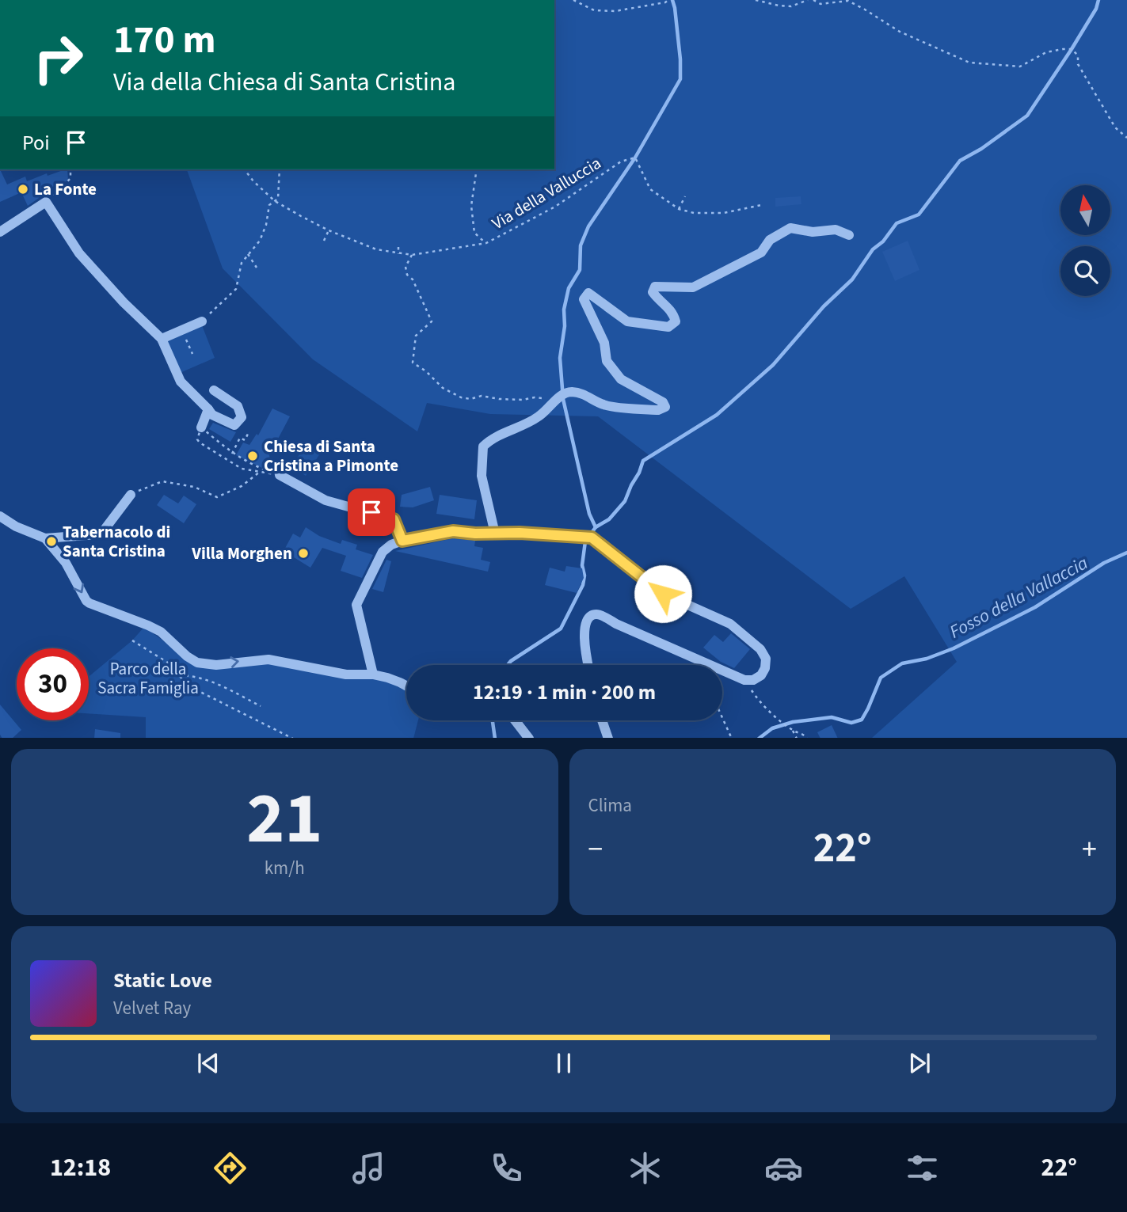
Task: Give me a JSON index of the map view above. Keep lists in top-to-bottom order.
{
  "streets": {
    "path": ["Via della Valluccia"]
  },
  "water": ["Fosso della Vallaccia"],
  "parks": ["Parco della Sacra Famiglia"],
  "places": [
    "La Fonte",
    "Chiesa di Santa Cristina a Pimonte",
    "Tabernacolo di Santa Cristina",
    "Villa Morghen"
  ],
  "north": "top",
  "page": {
    "turn": ["170 m", "Via della Chiesa di Santa Cristina"],
    "then": "Poi",
    "limit": "30",
    "trip": "12:19 · 1 min · 200 m",
    "tile": [
      ["21", "km/h"],
      "Clima"
    ],
    "heat": ["−", "22°", "+"],
    "song": ["Static Love", "Velvet Ray"],
    "tabs": ["12:18", "22°"]
  }
}
